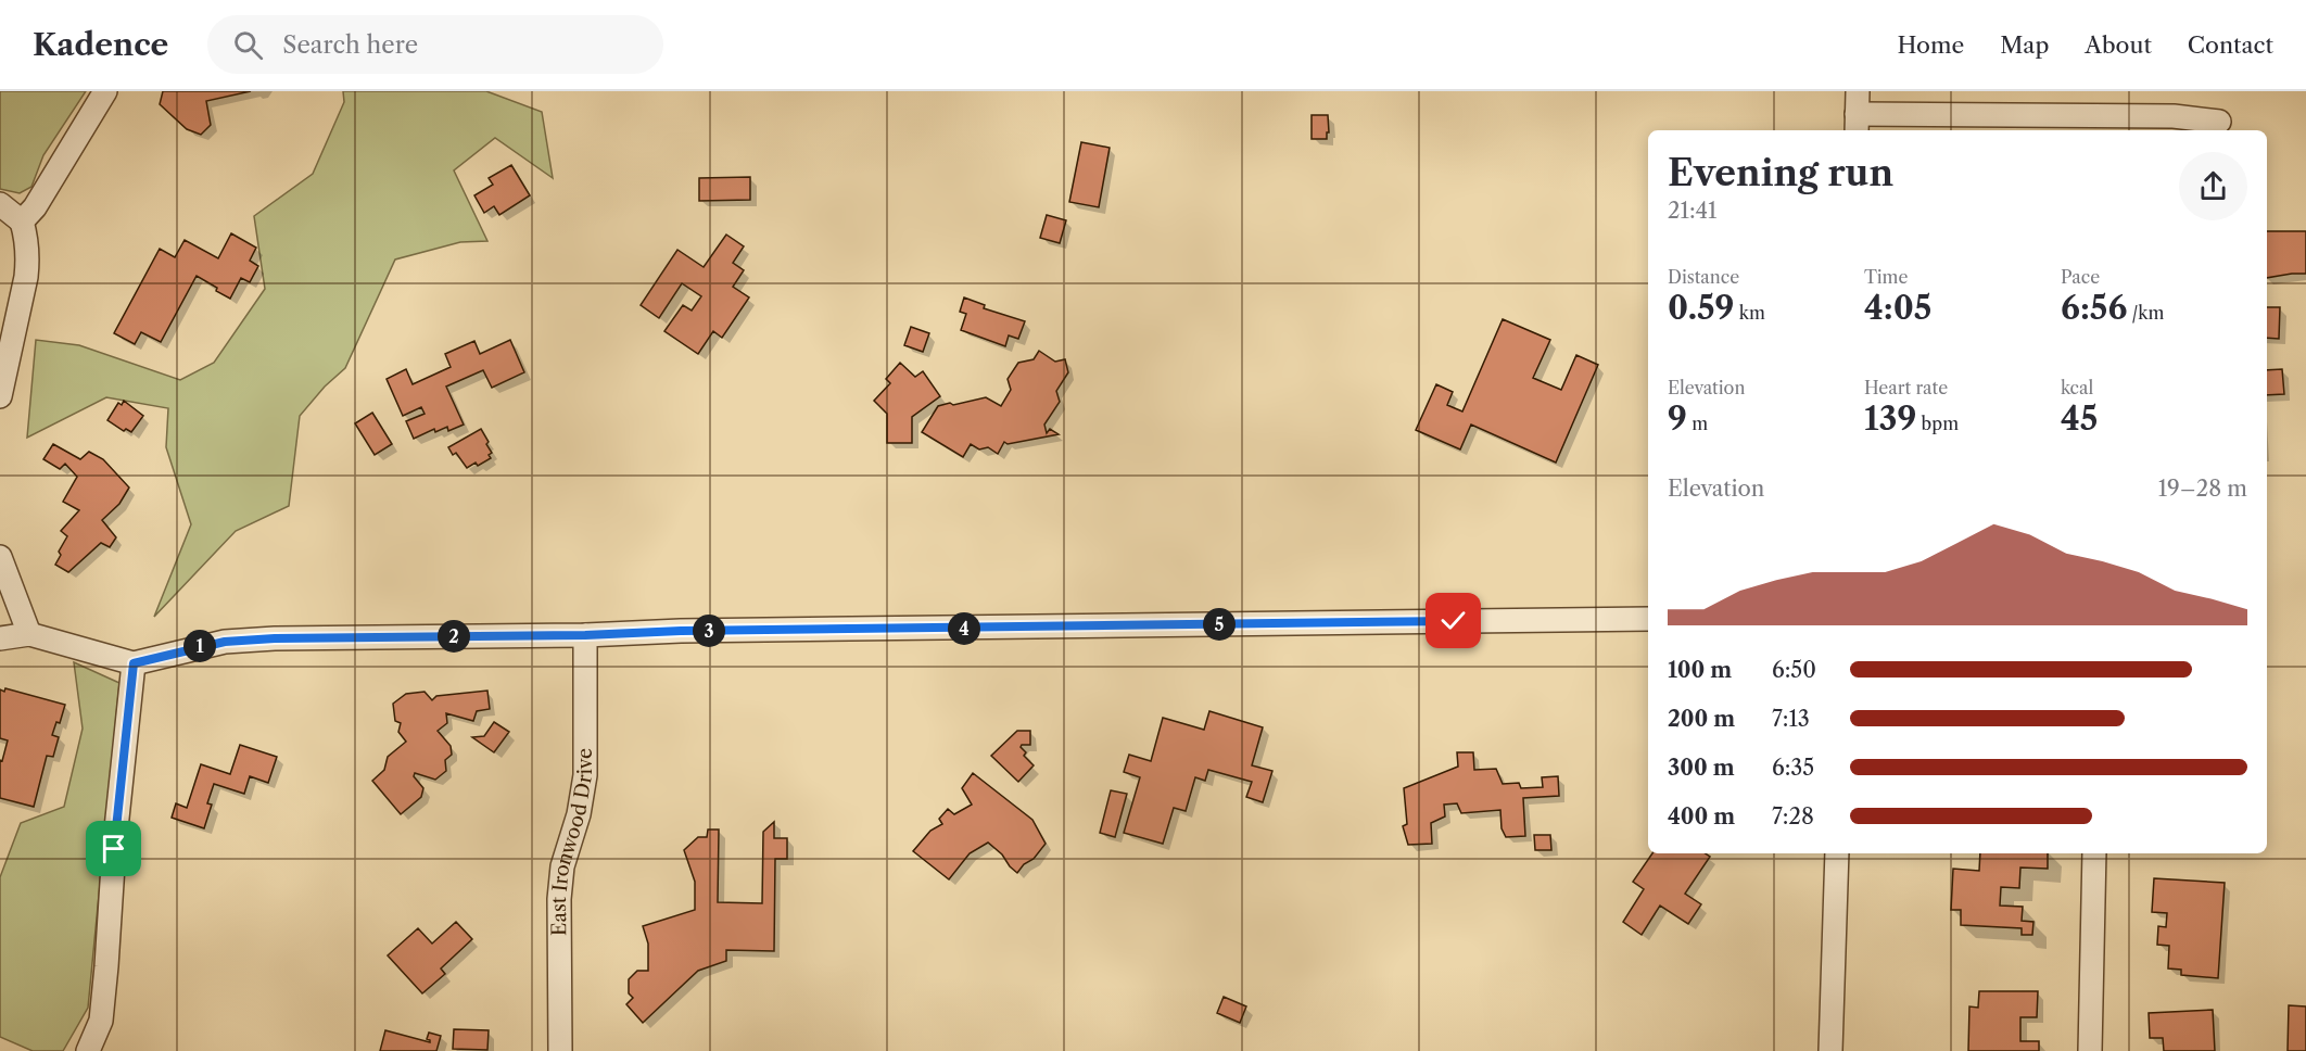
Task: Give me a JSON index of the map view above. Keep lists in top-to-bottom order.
{
  "streets": {
    "street": ["East Ironwood Drive"]
  },
  "page": {
    "header": "Kadence",
    "search": "Search here",
    "nav": [
      "Home",
      "Map",
      "About",
      "Contact"
    ],
    "heading": ["Evening run", "21:41"],
    "stats": [
      ["Distance", "0.59 km"],
      ["Time", "4:05"],
      ["Pace", "6:56 /km"],
      ["Elevation", "9 m"],
      ["Heart rate", "139 bpm"],
      ["kcal", "45"]
    ],
    "chart": ["Elevation", "19–28 m"],
    "pins": [
      "5",
      "4",
      "3",
      "2",
      "1"
    ],
    "list": [
      {
        "name": "100 m",
        "note": "6:50"
      },
      {
        "name": "200 m",
        "note": "7:13"
      },
      {
        "name": "300 m",
        "note": "6:35"
      },
      {
        "name": "400 m",
        "note": "7:28"
      }
    ]
  }
}
